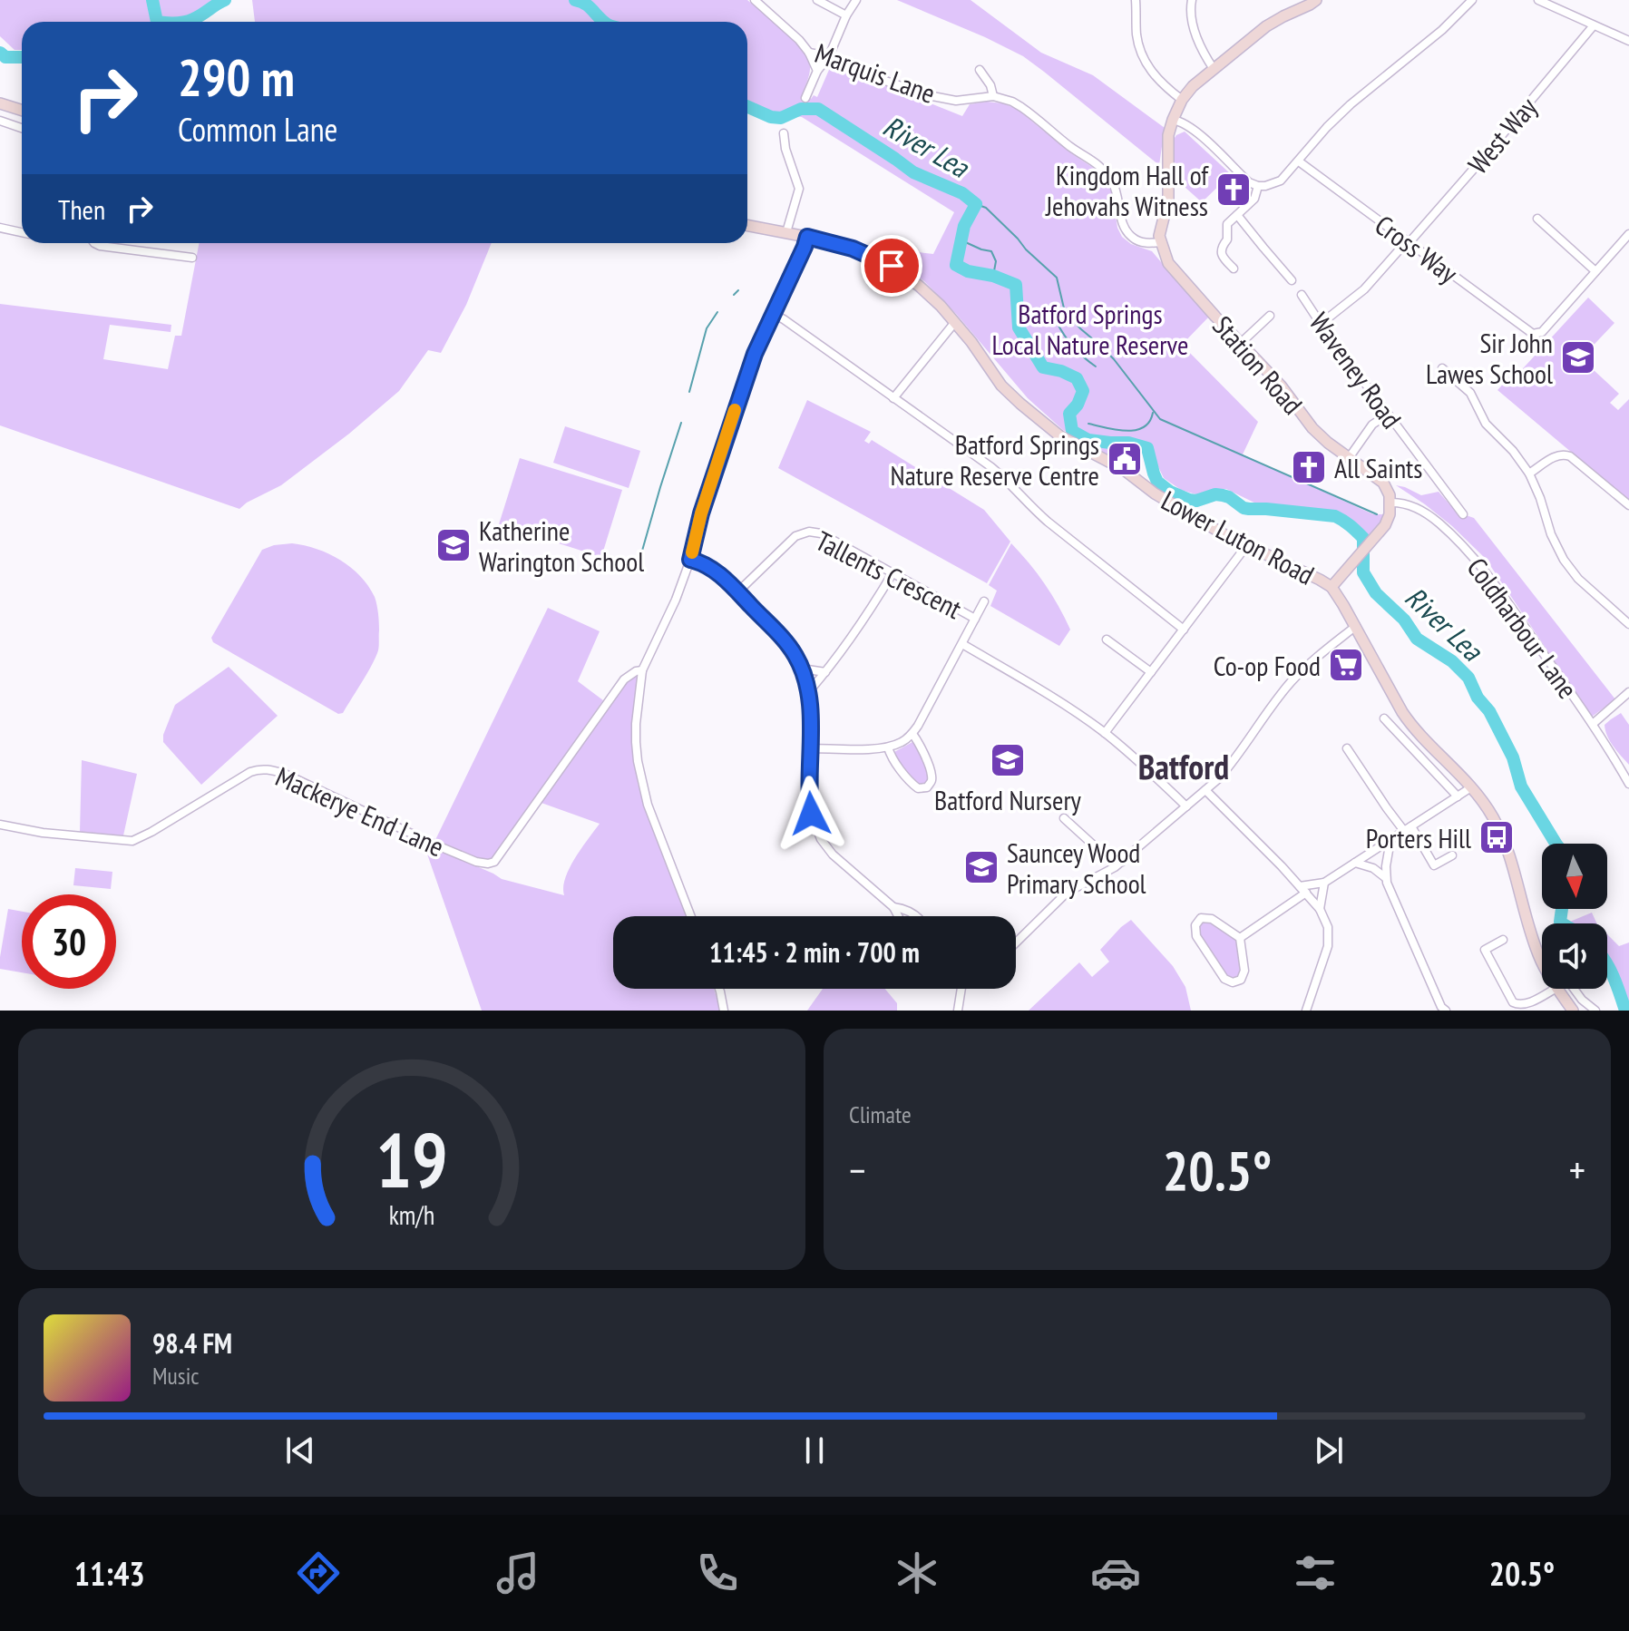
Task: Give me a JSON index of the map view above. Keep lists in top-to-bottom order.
{
  "streets": {
    "main road": ["Station Road", "Lower Luton Road"],
    "street": [
      "Marquis Lane",
      "West Way",
      "Cross Way",
      "Waveney Road",
      "Tallents Crescent",
      "Coldharbour Lane",
      "Mackerye End Lane"
    ]
  },
  "crossings": [
    ["West Way", "Cross Way"],
    ["West Way", "Waveney Road"],
    ["Station Road", "Coldharbour Lane"]
  ],
  "districts": ["Batford"],
  "water": ["River Lea"],
  "parks": ["Batford Springs Local Nature Reserve"],
  "places": {
    "church": ["Kingdom Hall of Jehovahs Witness", "All Saints"],
    "school or university": [
      "Sir John Lawes School",
      "Katherine Warington School",
      "Batford Nursery",
      "Sauncey Wood Primary School"
    ],
    "public building": ["Batford Springs Nature Reserve Centre"],
    "supermarket": ["Co-op Food"],
    "bus stop": ["Porters Hill"]
  },
  "north": "bottom",
  "page": {
    "turn": ["290 m", "Common Lane"],
    "then": "Then",
    "limit": "30",
    "trip": "11:45 · 2 min · 700 m",
    "tile": "Climate",
    "heat": ["−", "20.5°", "+"],
    "song": ["98.4 FM", "Music"],
    "tabs": ["11:43", "20.5°"],
    "gauge": ["19", "km/h"]
  }
}
